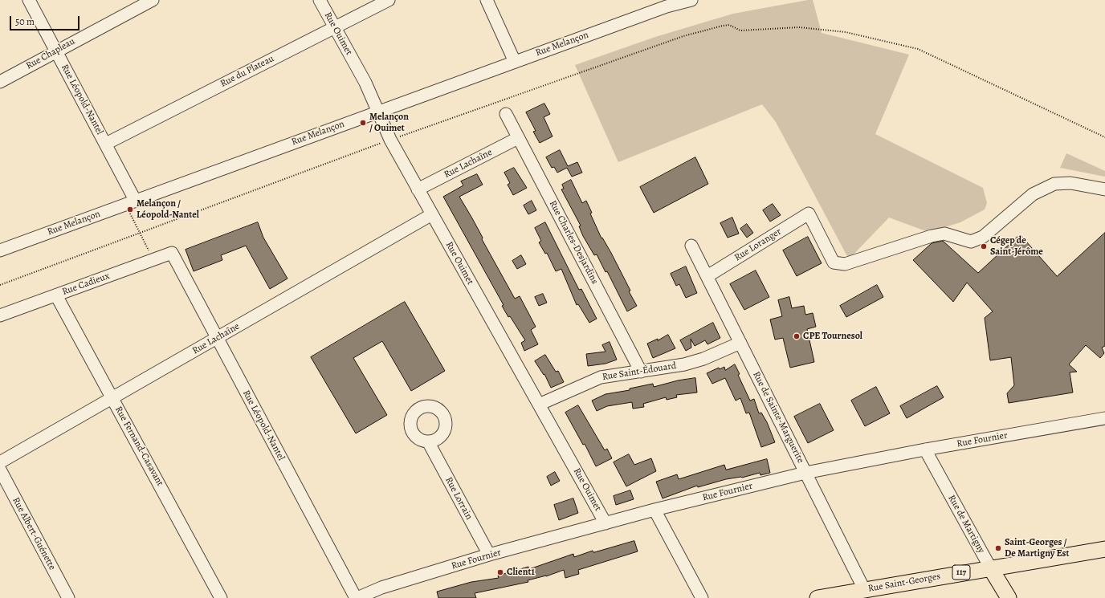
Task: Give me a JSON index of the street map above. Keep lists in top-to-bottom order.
{
  "streets": {
    "main road": ["Rue de Martigny", "117", "Rue Saint-Georges"],
    "street": [
      "Rue Ouimet",
      "Rue Melançon",
      "Rue Chapleau",
      "Rue du Plateau",
      "Rue Léopold-Nantel",
      "Rue Lachaîne",
      "Rue Charles-Desjardins",
      "Rue Loranger",
      "Rue Cadieux",
      "Rue Saint-Édouard",
      "Rue de Sainte-Marguerite",
      "Rue Fournier",
      "Rue Fernand-Casavant",
      "Rue Lorrain",
      "Rue Albert-Guénette"
    ]
  },
  "crossings": [
    ["Rue Ouimet", "Rue Melançon"],
    ["Rue Ouimet", "Rue du Plateau"],
    ["Rue Ouimet", "Rue Lachaîne"],
    ["Rue Ouimet", "Rue Saint-Édouard"],
    ["Rue Ouimet", "Rue Fournier"],
    ["Rue Melançon", "Rue Léopold-Nantel"],
    ["Rue Chapleau", "Rue Léopold-Nantel"],
    ["Rue du Plateau", "Rue Léopold-Nantel"],
    ["Rue Léopold-Nantel", "Rue Lachaîne"],
    ["Rue Léopold-Nantel", "Rue Cadieux"],
    ["Rue Léopold-Nantel", "Rue Fournier"],
    ["Rue Lachaîne", "Rue Charles-Desjardins"],
    ["Rue Lachaîne", "Rue Fernand-Casavant"],
    ["Rue Charles-Desjardins", "Rue Saint-Édouard"],
    ["Rue Loranger", "Rue de Sainte-Marguerite"],
    ["Rue Cadieux", "Rue Fernand-Casavant"],
    ["Rue Saint-Édouard", "Rue de Sainte-Marguerite"],
    ["Rue de Sainte-Marguerite", "Rue Fournier"],
    ["Rue de Sainte-Marguerite", "Rue Saint-Georges"],
    ["Rue Fournier", "Rue Lorrain"],
    ["Rue Fournier", "Rue de Martigny"],
    ["Rue de Martigny", "Rue Saint-Georges"]
  ],
  "places": [
    "Melançon / Ouimet",
    "Melançon / Léopold-Nantel",
    "Cégep de Saint-Jérôme",
    "CPE Tournesol",
    "Saint-Georges / De Martigny Est",
    "Client1"
  ],
  "scale_bar": "50 m"
}
